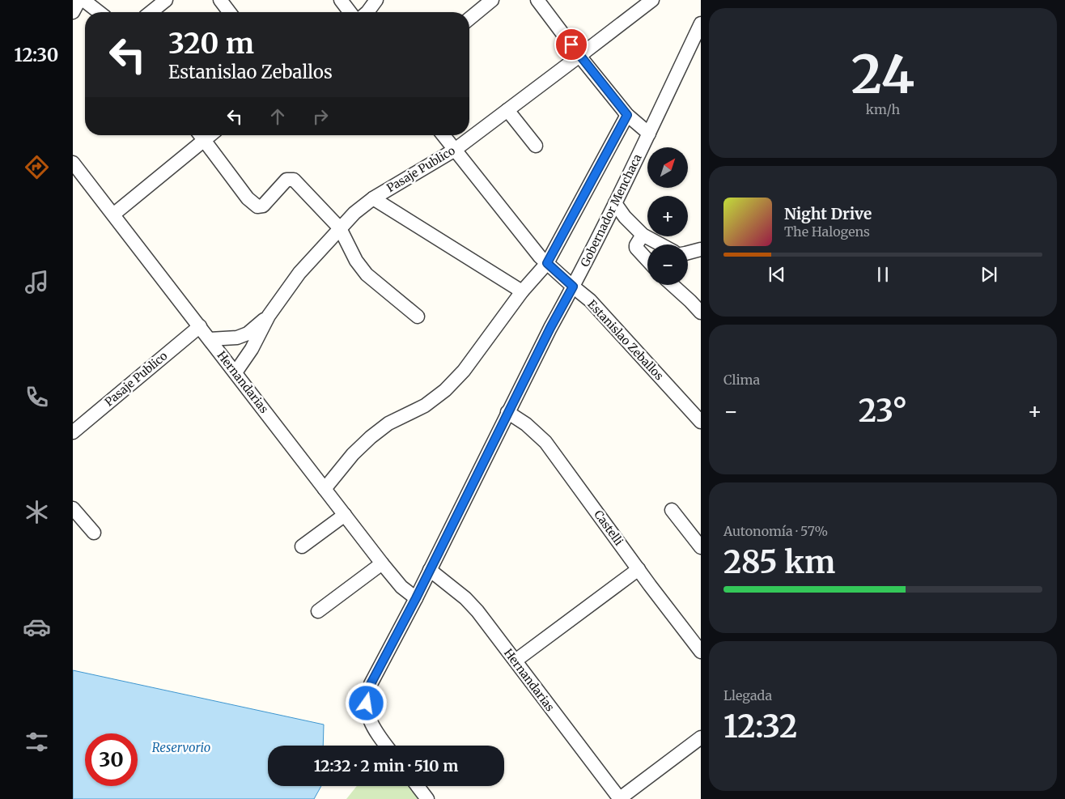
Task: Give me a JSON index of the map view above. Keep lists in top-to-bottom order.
{
  "streets": {
    "street": [
      "Pasaje Publico",
      "Gobernador Menchaca",
      "Estanislao Zeballos",
      "Hernandarias",
      "Castelli"
    ]
  },
  "crossings": [
    ["Pasaje Publico", "Estanislao Zeballos"],
    ["Pasaje Publico", "Hernandarias"],
    ["Gobernador Menchaca", "Estanislao Zeballos"],
    ["Gobernador Menchaca", "Hernandarias"],
    ["Gobernador Menchaca", "Castelli"]
  ],
  "water": ["Reservorio"],
  "north": "top right",
  "page": {
    "tabs": "12:30",
    "tile": [
      ["24", "km/h"],
      "Clima",
      ["Autonomía · 57%", "285 km"],
      ["Llegada", "12:32"]
    ],
    "turn": ["320 m", "Estanislao Zeballos"],
    "map_buttons": ["+", "−"],
    "song": ["Night Drive", "The Halogens"],
    "heat": ["−", "23°", "+"],
    "limit": "30",
    "trip": "12:32 · 2 min · 510 m"
  }
}
